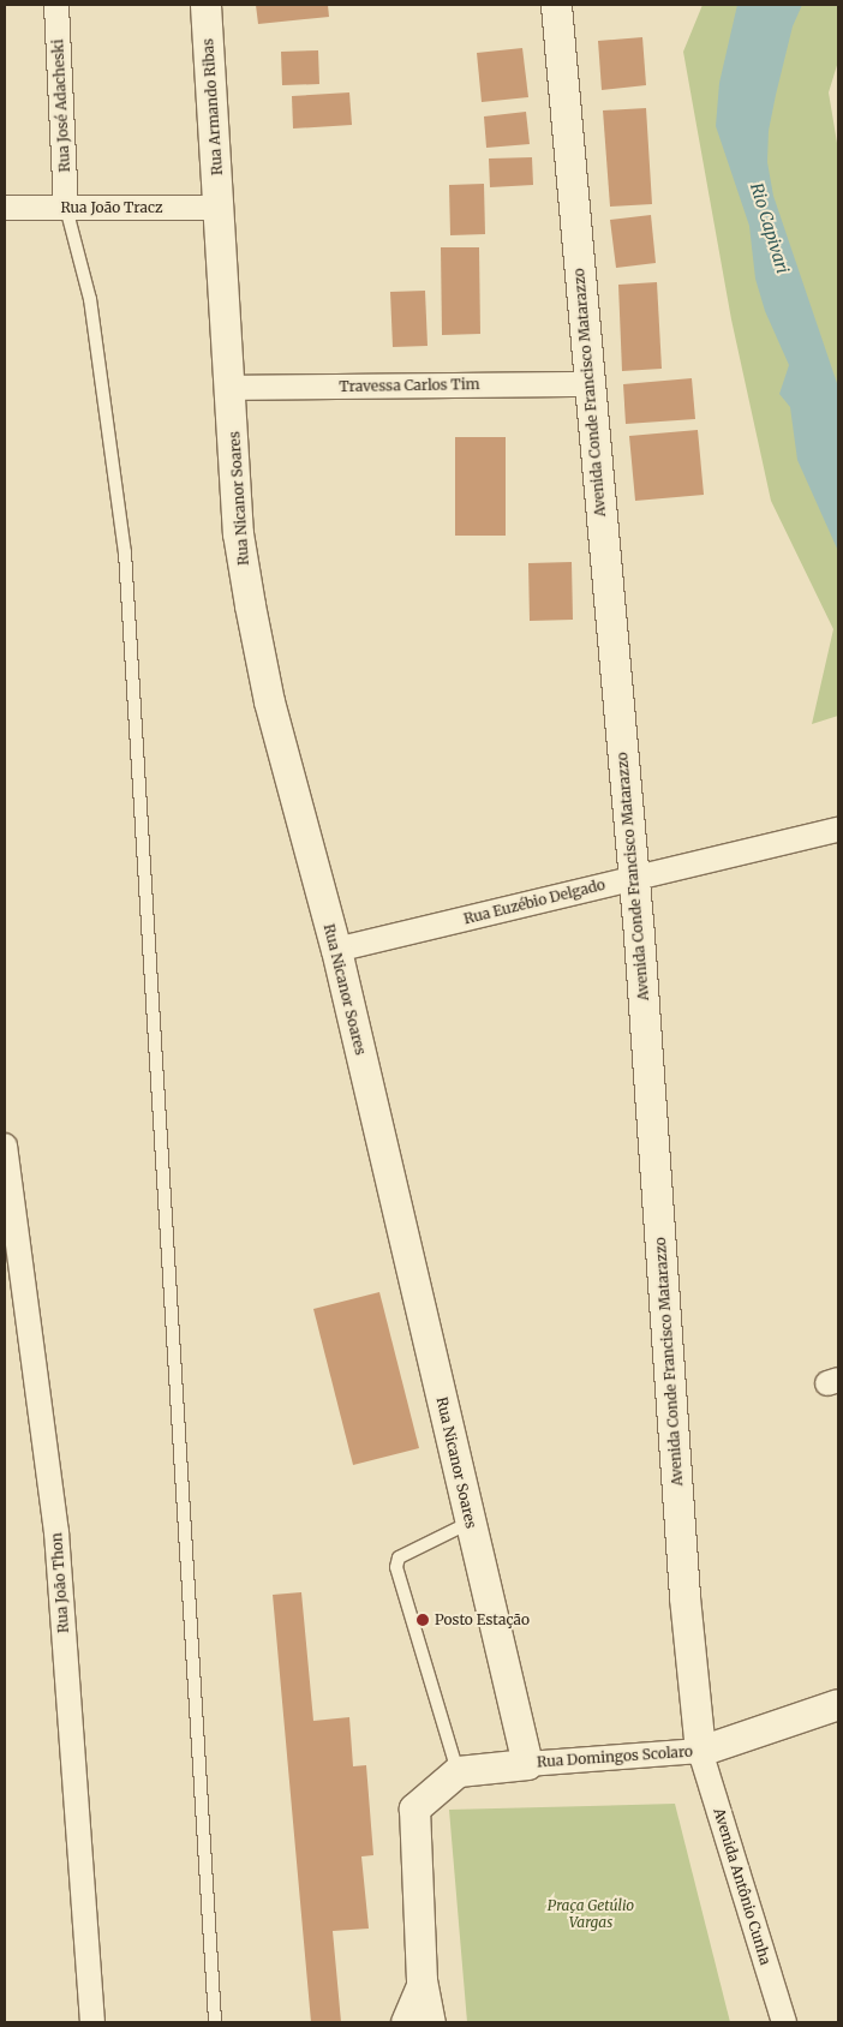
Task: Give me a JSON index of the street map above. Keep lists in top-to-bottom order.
{
  "streets": {
    "street": [
      "Rua José Adacheski",
      "Rua Armando Ribas",
      "Rua João Tracz",
      "Travessa Carlos Tim",
      "Avenida Conde Francisco Matarazzo",
      "Rua Nicanor Soares",
      "Rua Euzébio Delgado",
      "Rua João Thon",
      "Rua Domingos Scolaro",
      "Avenida Antônio Cunha"
    ]
  },
  "crossings": [
    ["Rua José Adacheski", "Rua João Tracz"],
    ["Rua Armando Ribas", "Rua João Tracz"],
    ["Rua Armando Ribas", "Rua Nicanor Soares"],
    ["Rua João Tracz", "Rua Nicanor Soares"],
    ["Travessa Carlos Tim", "Avenida Conde Francisco Matarazzo"],
    ["Travessa Carlos Tim", "Rua Nicanor Soares"],
    ["Avenida Conde Francisco Matarazzo", "Rua Euzébio Delgado"],
    ["Avenida Conde Francisco Matarazzo", "Rua Domingos Scolaro"],
    ["Avenida Conde Francisco Matarazzo", "Avenida Antônio Cunha"],
    ["Rua Nicanor Soares", "Rua Euzébio Delgado"],
    ["Rua Nicanor Soares", "Rua Domingos Scolaro"],
    ["Rua Domingos Scolaro", "Avenida Antônio Cunha"]
  ],
  "water": ["Rio Capivari"],
  "parks": ["Praça Getúlio Vargas"],
  "places": ["Posto Estação"]
}
